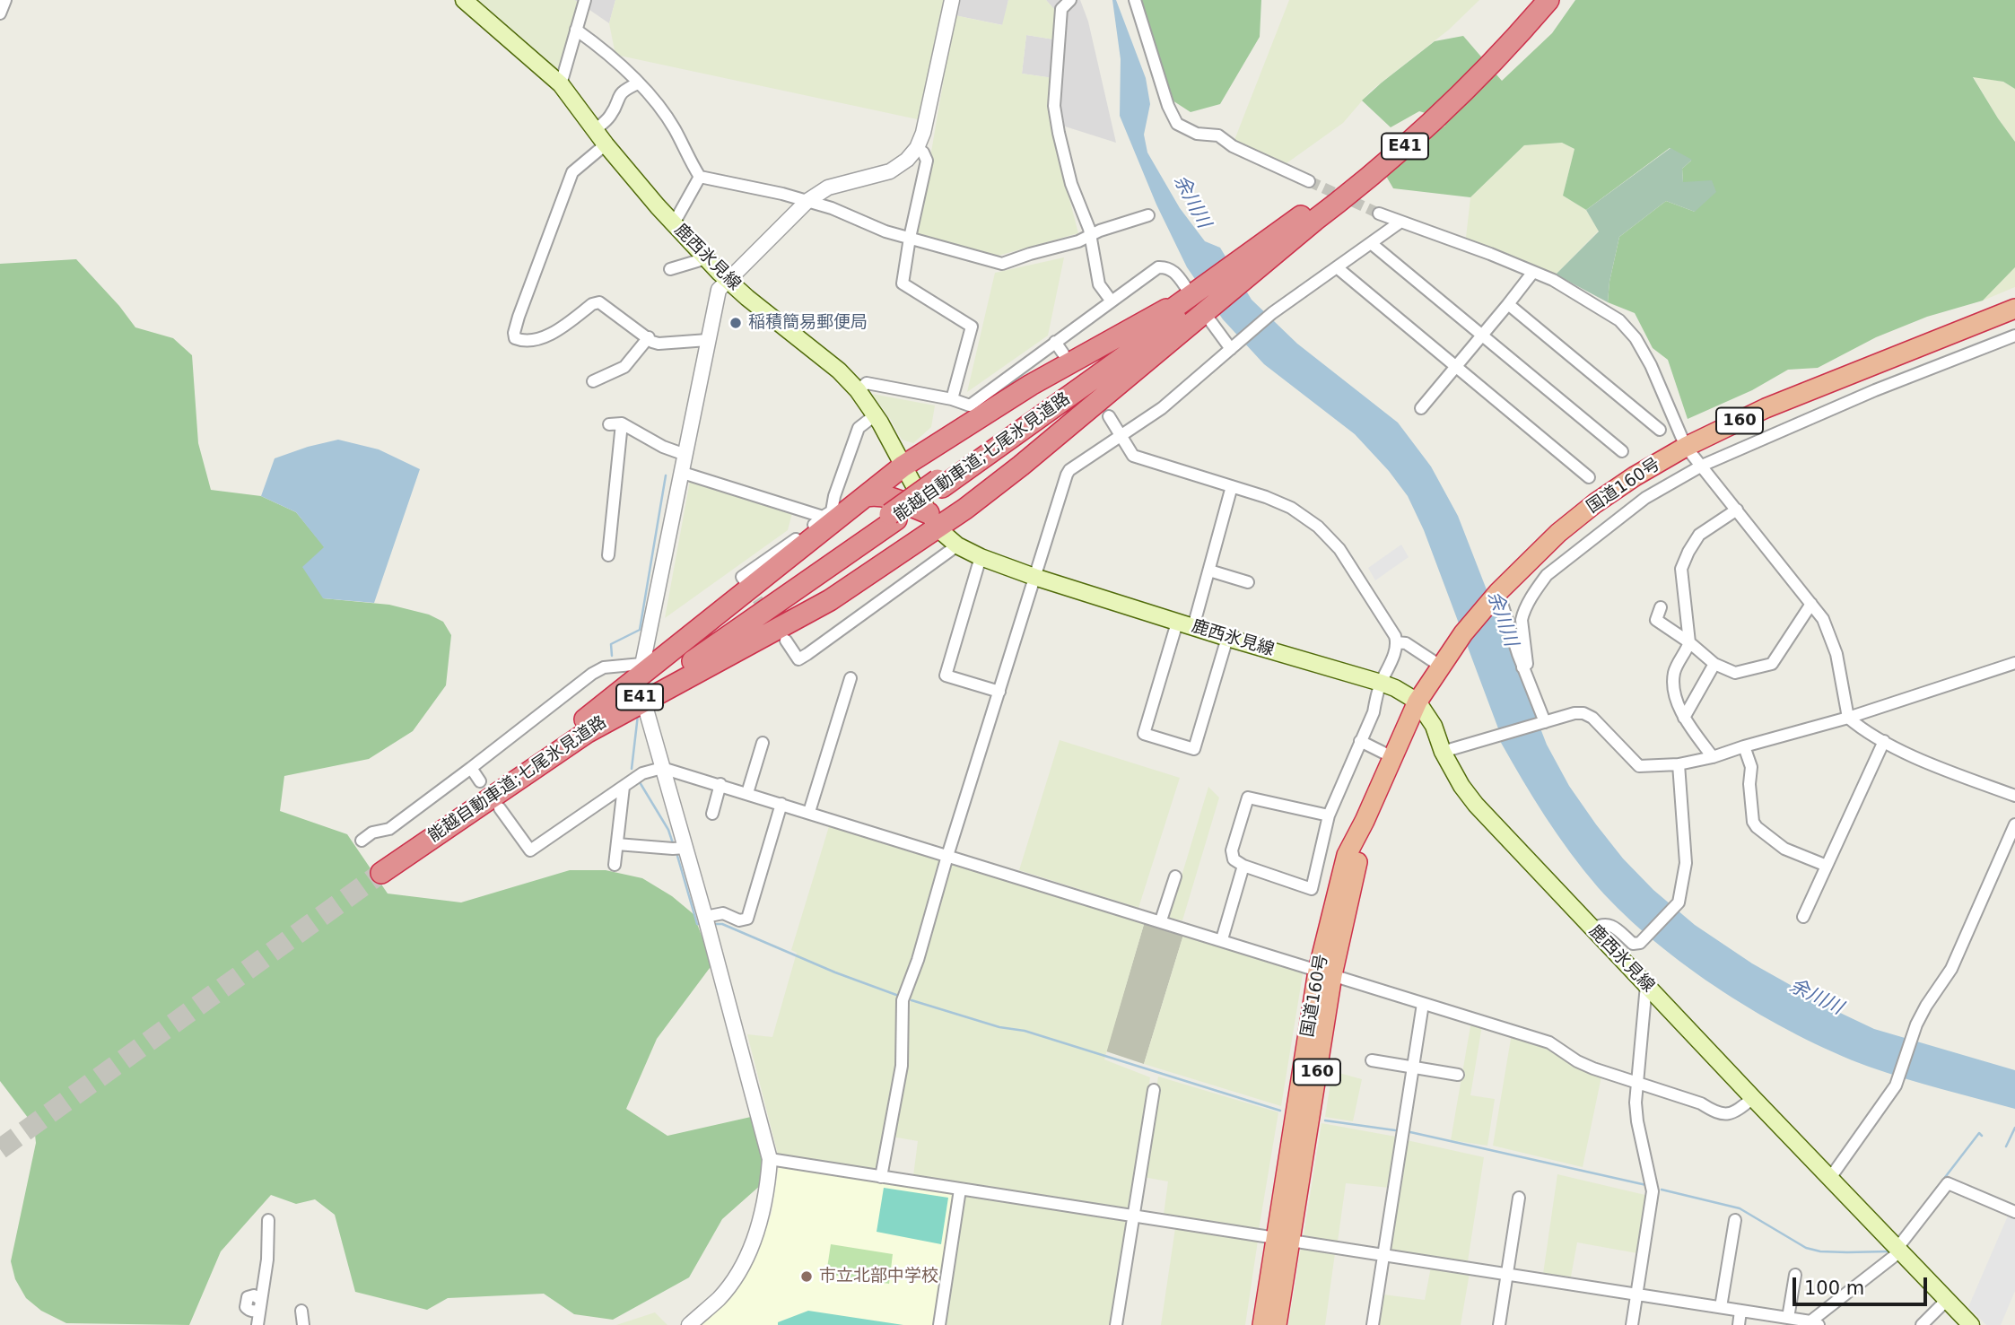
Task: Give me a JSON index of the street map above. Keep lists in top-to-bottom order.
{
  "streets": {
    "highway": [
      "E41",
      "160",
      "能越自動車道;七尾氷見道路",
      "国道160号"
    ],
    "main road": ["鹿西氷見線"]
  },
  "crossings": [
    ["鹿西氷見線", "国道160号"]
  ],
  "water": ["余川川"],
  "places": ["稲積簡易郵便局", "市立北部中学校"],
  "scale_bar": "100 m"
}
